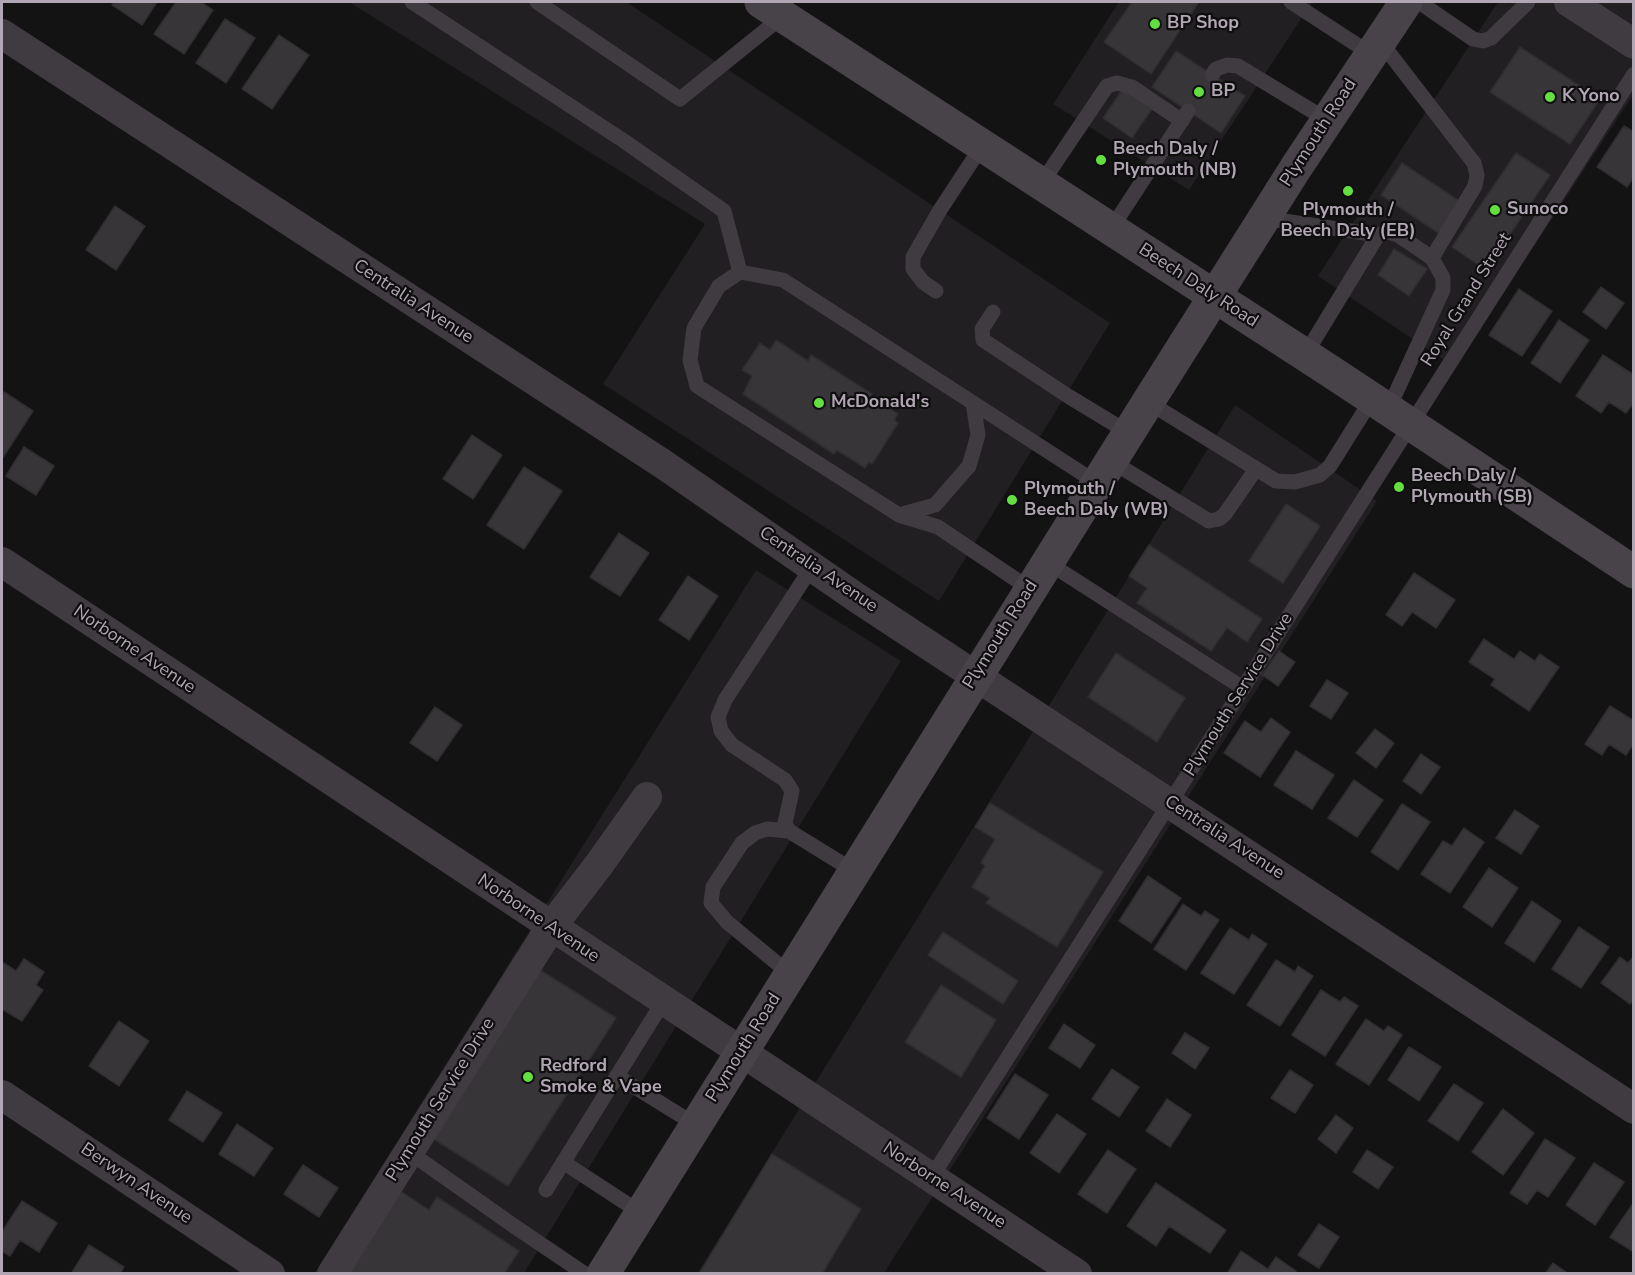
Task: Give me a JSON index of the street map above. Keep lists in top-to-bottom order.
{
  "streets": {
    "main road": ["Plymouth Road", "Beech Daly Road"],
    "street": [
      "Centralia Avenue",
      "Norborne Avenue",
      "Plymouth Service Drive",
      "Berwyn Avenue"
    ],
    "lane": ["Royal Grand Street"]
  },
  "crossings": [
    ["Plymouth Road", "Beech Daly Road"],
    ["Plymouth Road", "Centralia Avenue"],
    ["Plymouth Road", "Norborne Avenue"],
    ["Beech Daly Road", "Royal Grand Street"],
    ["Beech Daly Road", "Plymouth Service Drive"],
    ["Royal Grand Street", "Plymouth Service Drive"],
    ["Centralia Avenue", "Plymouth Service Drive"],
    ["Norborne Avenue", "Plymouth Service Drive"]
  ],
  "places": [
    "BP Shop",
    "BP",
    "K Yono",
    "Beech Daly / Plymouth (NB)",
    "Plymouth / Beech Daly (EB)",
    "Sunoco",
    "McDonald's",
    "Beech Daly / Plymouth (SB)",
    "Plymouth / Beech Daly (WB)",
    "Redford Smoke & Vape"
  ]
}
